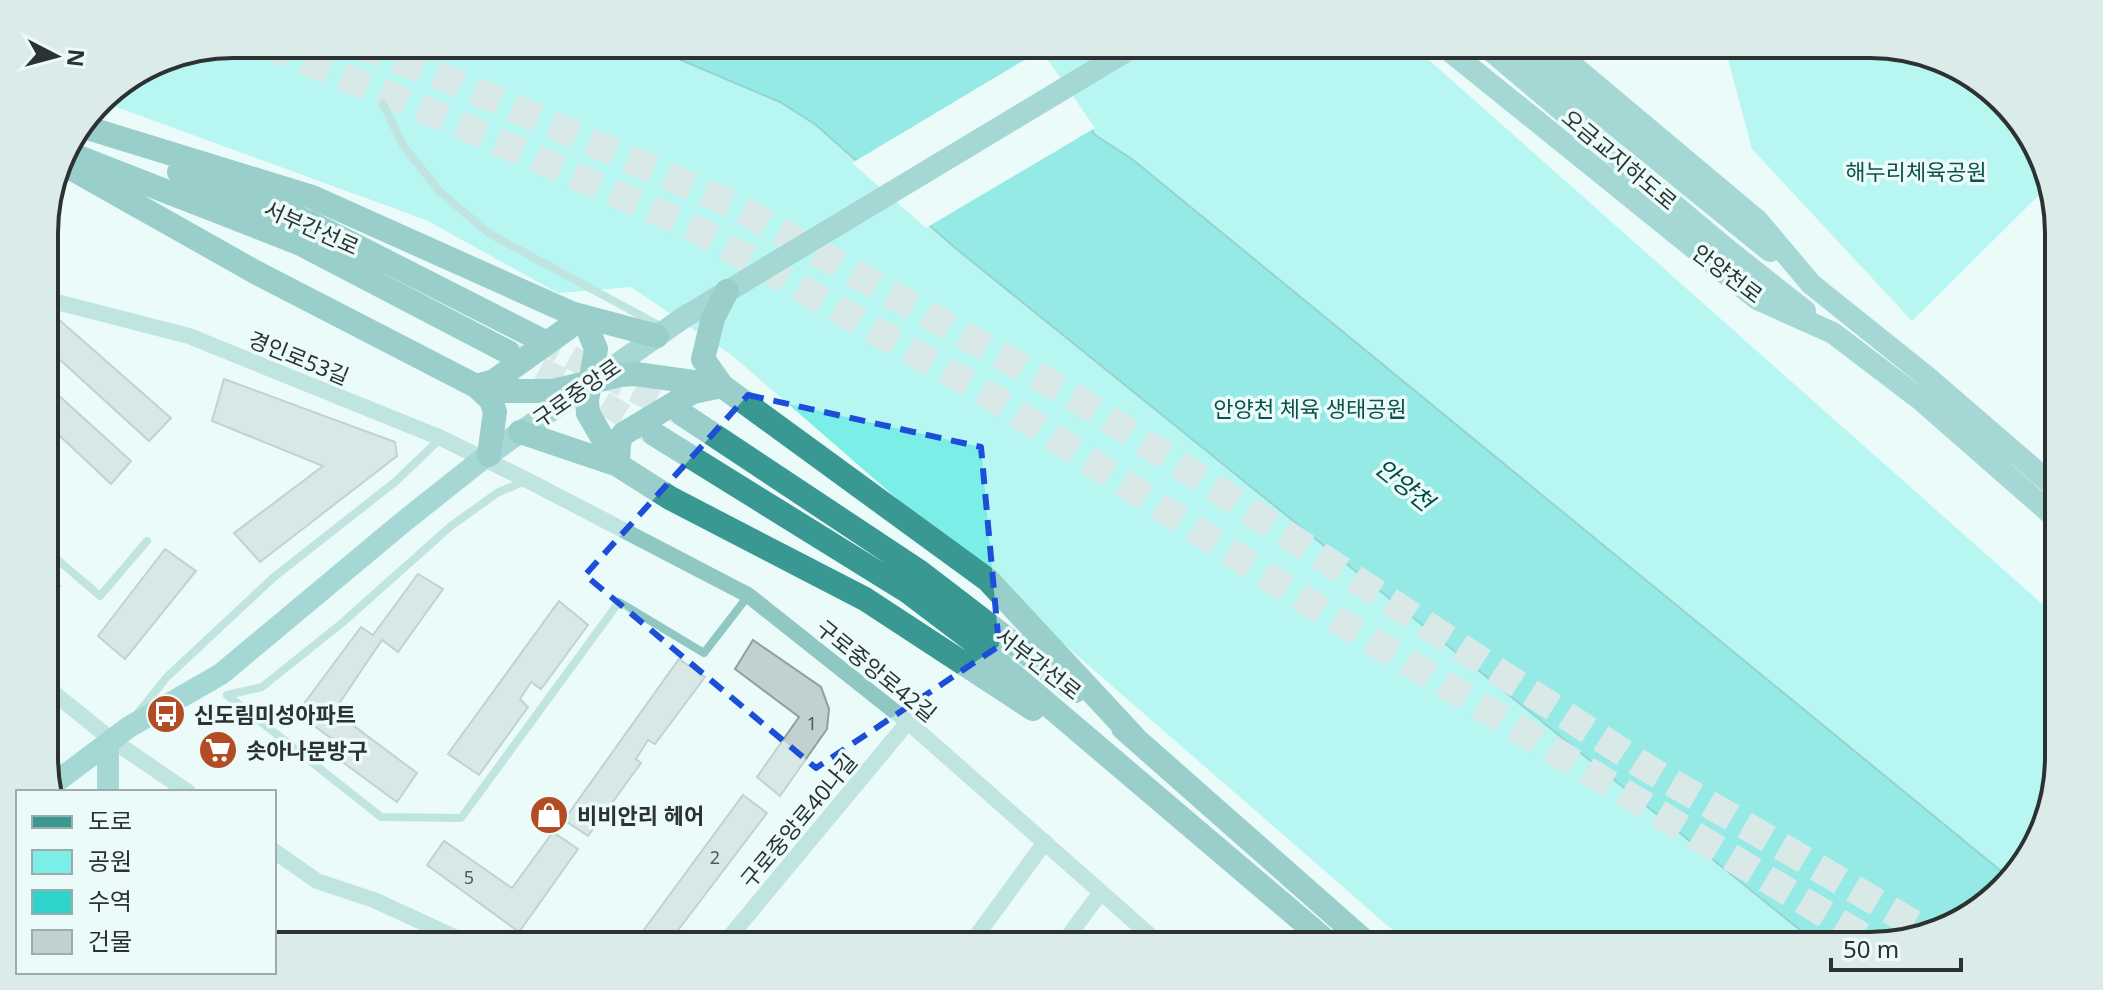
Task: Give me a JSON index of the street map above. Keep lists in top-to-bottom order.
{
  "streets": {
    "main road": [
      "오금교지하도로",
      "서부간선로",
      "안양천로",
      "구로중앙로"
    ],
    "street": ["경인로53길", "구로중앙로42길", "구로중앙로40나길"]
  },
  "crossings": [
    ["오금교지하도로", "안양천로"],
    ["경인로53길", "구로중앙로42길"],
    ["구로중앙로42길", "구로중앙로40나길"]
  ],
  "water": ["안양천"],
  "parks": ["해누리체육공원", "안양천 체육 생태공원"],
  "places": {
    "bus stop": ["신도림미성아파트"],
    "supermarket": ["솟아나문방구"],
    "shop": ["비비안리 헤어"]
  },
  "house_numbers": ["1", "2", "5"],
  "legend": [
    "도로",
    "공원",
    "수역",
    "건물"
  ],
  "scale_bar": "50 m",
  "north": "right"
}
